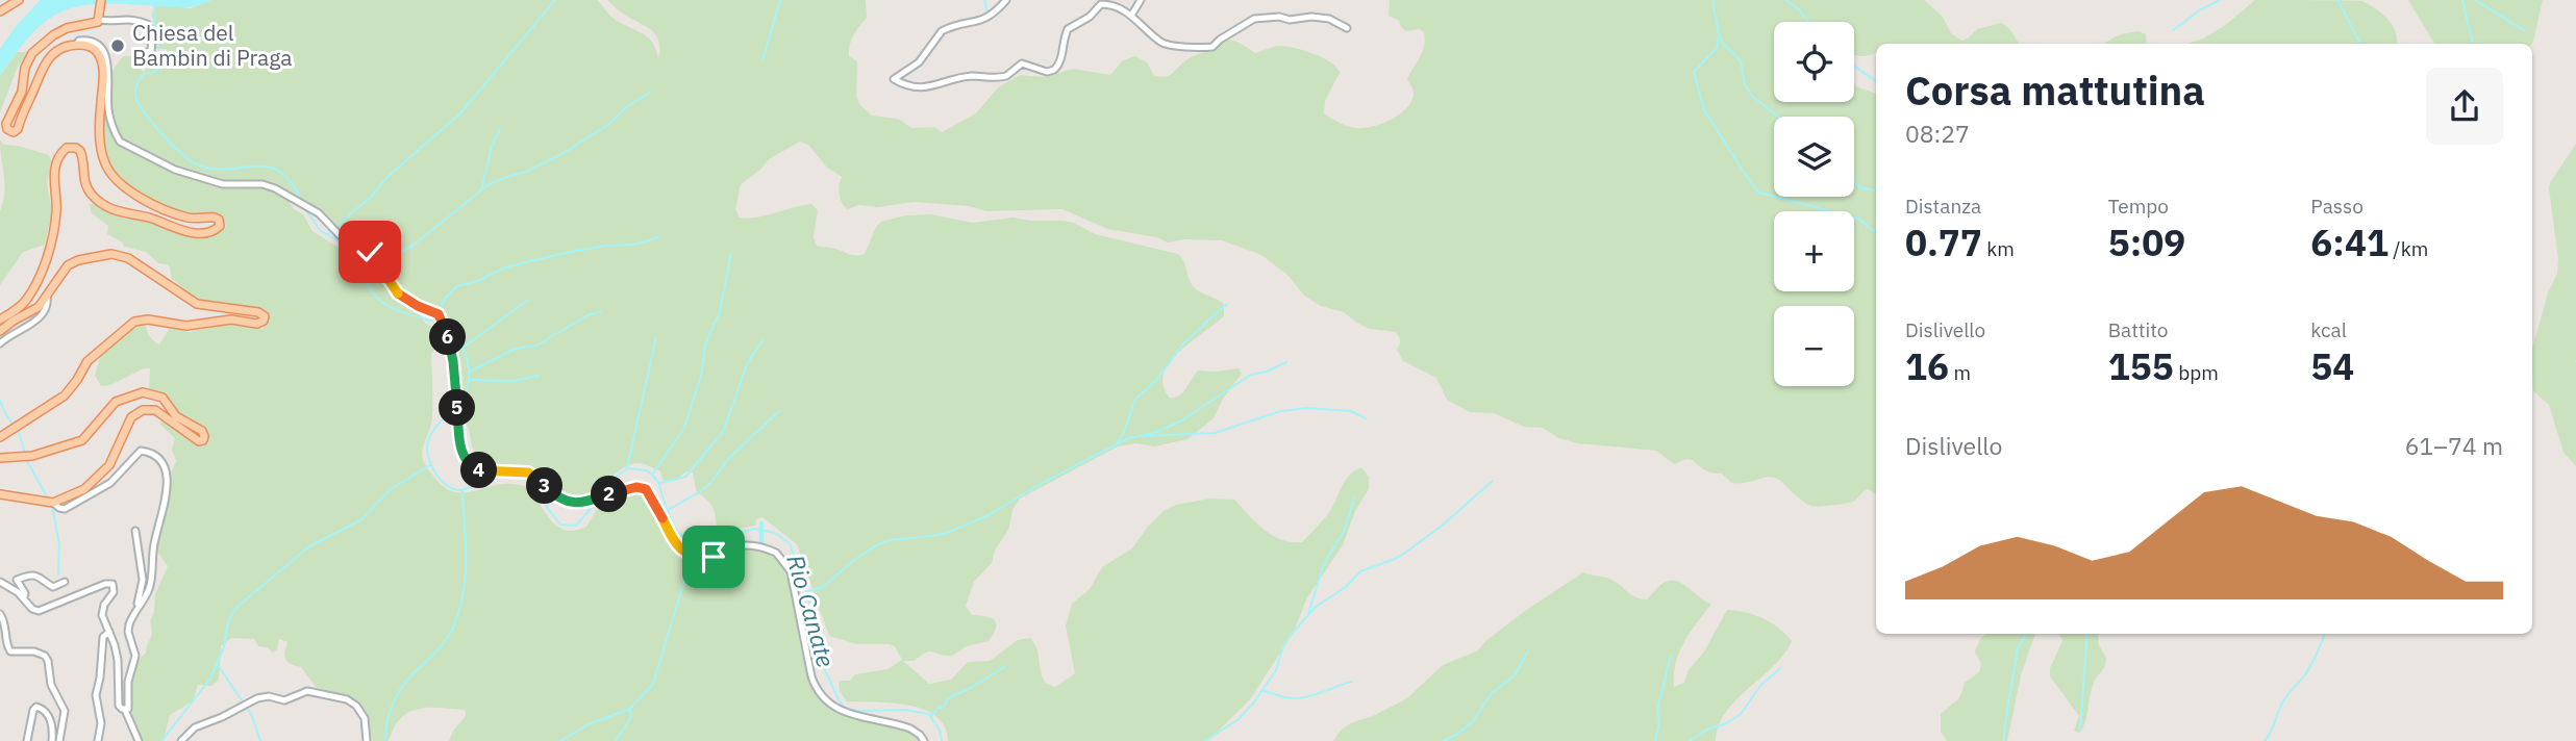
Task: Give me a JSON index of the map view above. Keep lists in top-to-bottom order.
{
  "water": ["Rio Canate"],
  "places": ["Chiesa del Bambin di Praga"],
  "page": {
    "map_buttons": ["+", "−"],
    "heading": ["Corsa mattutina", "08:27"],
    "stats": [
      ["Distanza", "0.77 km"],
      ["Tempo", "5:09"],
      ["Passo", "6:41 /km"],
      ["Dislivello", "16 m"],
      ["Battito", "155 bpm"],
      ["kcal", "54"]
    ],
    "pins": [
      "6",
      "5",
      "4",
      "3",
      "2"
    ],
    "chart": ["Dislivello", "61–74 m"]
  }
}
